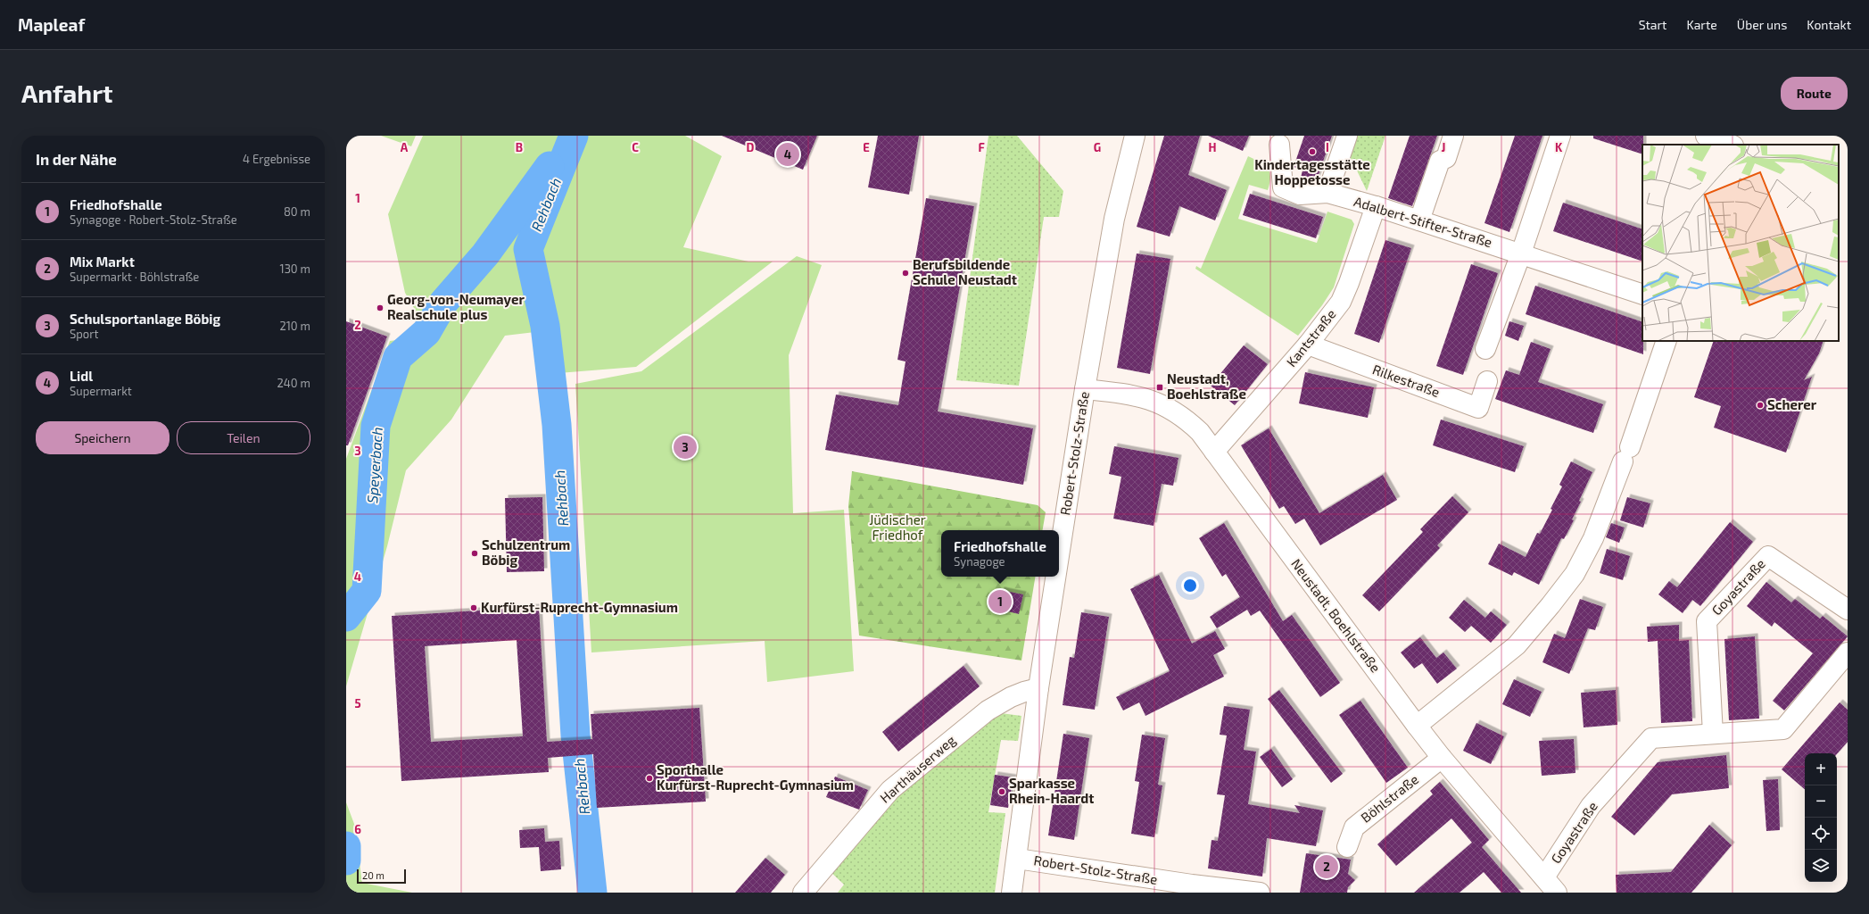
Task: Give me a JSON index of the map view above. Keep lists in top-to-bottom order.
{
  "streets": {
    "street": [
      "Adalbert-Stifter-Straße",
      "Kantstraße",
      "Rilkestraße",
      "Robert-Stolz-Straße",
      "Goyastraße",
      "Neustadt, Boehlstraße",
      "Harthäuserweg",
      "Böhlstraße"
    ]
  },
  "crossings": [
    ["Adalbert-Stifter-Straße", "Kantstraße"],
    ["Kantstraße", "Rilkestraße"],
    ["Kantstraße", "Neustadt, Boehlstraße"],
    ["Robert-Stolz-Straße", "Neustadt, Boehlstraße"],
    ["Robert-Stolz-Straße", "Harthäuserweg"],
    ["Goyastraße", "Neustadt, Boehlstraße"],
    ["Neustadt, Boehlstraße", "Böhlstraße"]
  ],
  "water": ["Rehbach", "Speyerbach"],
  "parks": ["Jüdischer Friedhof"],
  "places": {
    "other": [
      "Kindertagesstätte Hoppetosse",
      "Berufsbildende Schule Neustadt",
      "Georg-von-Neumayer Realschule plus",
      "Scherer",
      "Schulzentrum Böbig",
      "Kurfürst-Ruprecht-Gymnasium",
      "Sporthalle Kurfürst-Ruprecht-Gymnasium",
      "Sparkasse Rhein-Haardt"
    ],
    "transit": ["Neustadt, Boehlstraße"]
  },
  "scale_bar": "20 m",
  "page": {
    "header": "Mapleaf",
    "nav": [
      "Start",
      "Karte",
      "Über uns",
      "Kontakt"
    ],
    "buttons": [
      "Route",
      ["Speichern", "Teilen"]
    ],
    "title": "Anfahrt",
    "heading": ["In der Nähe", "4 Ergebnisse"],
    "pins": [
      "4",
      "3",
      "1",
      "2"
    ],
    "list": [
      {
        "mark": "1",
        "name": "Friedhofshalle",
        "note": "Synagoge · Robert-Stolz-Straße",
        "value": "80 m"
      },
      {
        "mark": "2",
        "name": "Mix Markt",
        "note": "Supermarkt · Böhlstraße",
        "value": "130 m"
      },
      {
        "mark": "3",
        "name": "Schulsportanlage Böbig",
        "note": "Sport",
        "value": "210 m"
      },
      {
        "mark": "4",
        "name": "Lidl",
        "note": "Supermarkt",
        "value": "240 m"
      }
    ],
    "popup": ["Friedhofshalle", "Synagoge"],
    "map_buttons": ["+", "−"],
    "scale": "20 m"
  },
  "grid": {
    "columns": [
      "A",
      "B",
      "C",
      "D",
      "E",
      "F",
      "G",
      "H",
      "I",
      "J",
      "K"
    ],
    "rows": [
      "1",
      "2",
      "3",
      "4",
      "5",
      "6"
    ]
  }
}
